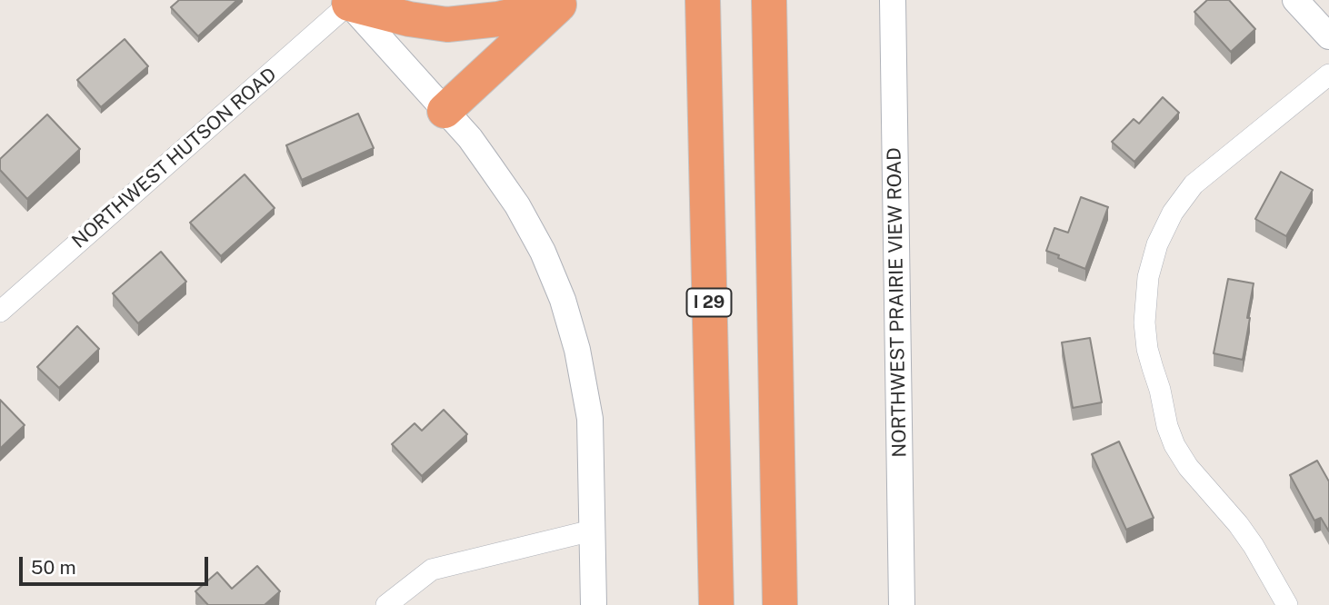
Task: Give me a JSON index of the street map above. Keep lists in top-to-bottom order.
{
  "streets": {
    "highway": ["I 29"],
    "street": ["NORTHWEST HUTSON ROAD", "NORTHWEST PRAIRIE VIEW ROAD"]
  },
  "scale_bar": "50 m"
}
